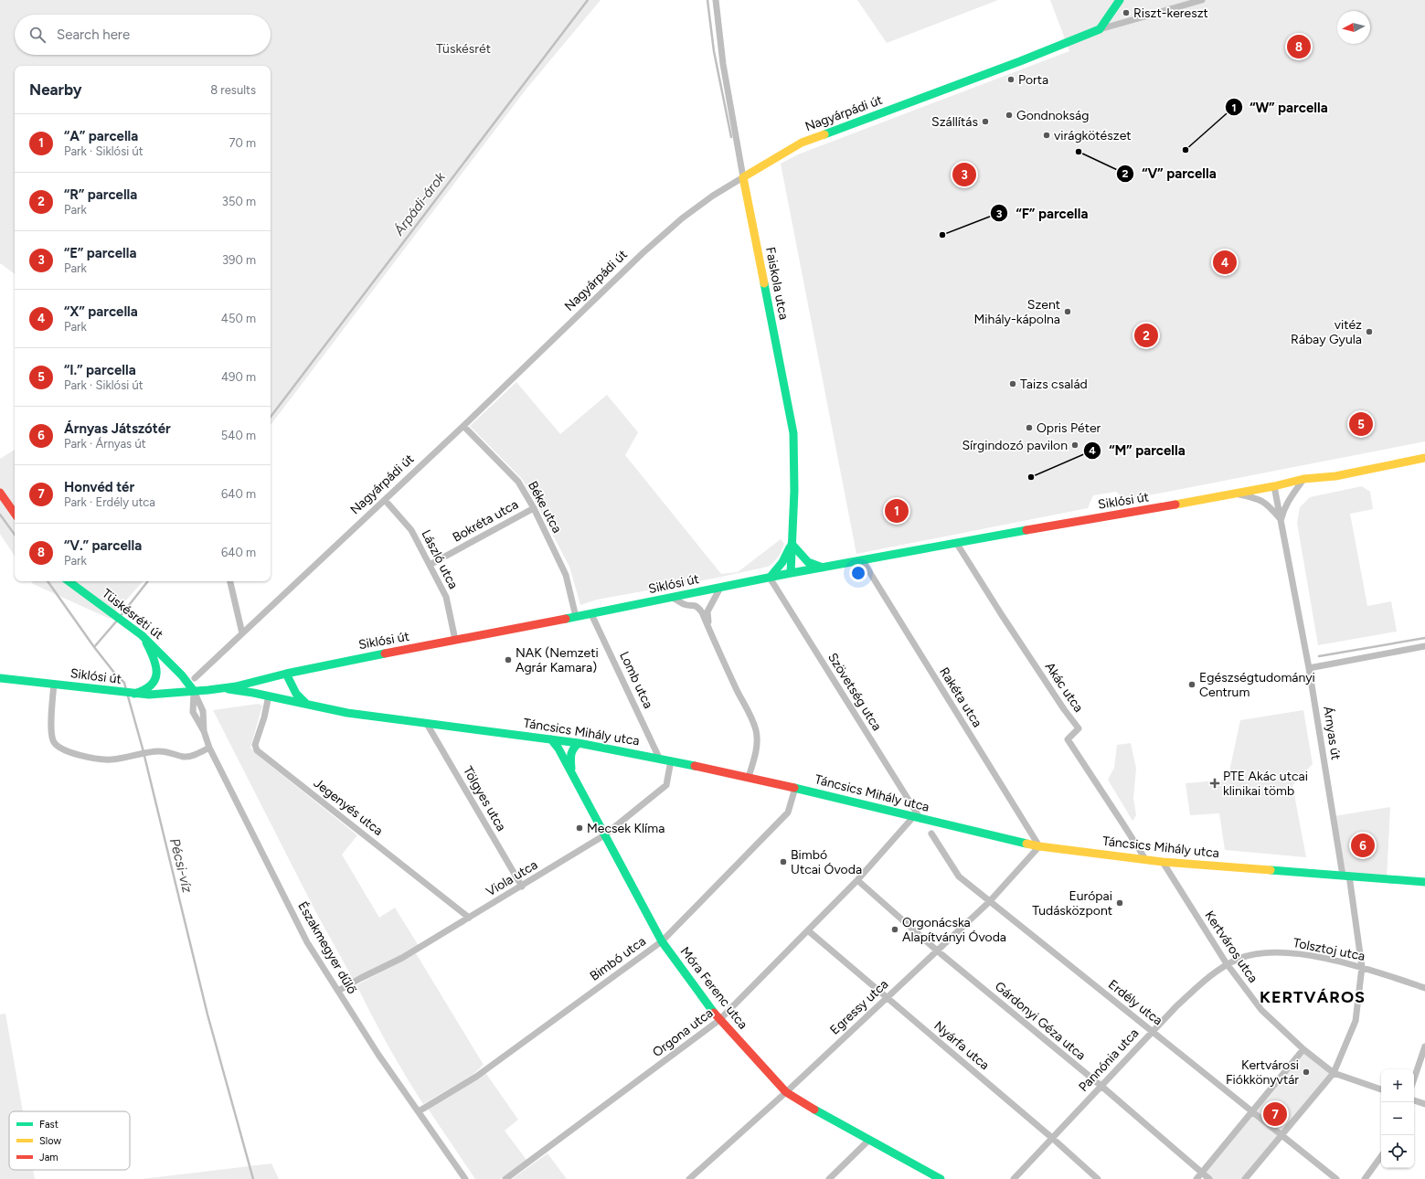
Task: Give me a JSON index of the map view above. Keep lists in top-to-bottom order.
{
  "streets": {
    "street": [
      "Nagyárpádi út",
      "Faiskola utca",
      "Siklósi út",
      "Béke utca",
      "Bokréta utca",
      "László utca",
      "Tüskésréti út",
      "Lomb utca",
      "Akác utca",
      "Szövetség utca",
      "Rakéta utca",
      "Táncsics Mihály utca",
      "Árnyas út",
      "Tölgyes utca",
      "Jegenyés utca",
      "Viola utca",
      "Kertváros utca",
      "Északmegyer dűlő",
      "Tolsztoj utca",
      "Bimbó utca",
      "Móra Ferenc utca",
      "Erdély utca",
      "Egressy utca",
      "Gárdonyi Géza utca",
      "Orgona utca",
      "Nyárfa utca",
      "Pannónia utca"
    ]
  },
  "crossings": [
    ["Nagyárpádi út", "Faiskola utca"],
    ["Nagyárpádi út", "Béke utca"],
    ["Nagyárpádi út", "László utca"],
    ["Faiskola utca", "Siklósi út"],
    ["Siklósi út", "Béke utca"],
    ["Siklósi út", "László utca"],
    ["Siklósi út", "Tüskésréti út"],
    ["Siklósi út", "Lomb utca"],
    ["Siklósi út", "Akác utca"],
    ["Siklósi út", "Szövetség utca"],
    ["Siklósi út", "Rakéta utca"],
    ["Siklósi út", "Táncsics Mihály utca"],
    ["Siklósi út", "Árnyas út"],
    ["Siklósi út", "Északmegyer dűlő"],
    ["Béke utca", "Bokréta utca"],
    ["Bokréta utca", "László utca"],
    ["Tüskésréti út", "Északmegyer dűlő"],
    ["Lomb utca", "Táncsics Mihály utca"],
    ["Akác utca", "Táncsics Mihály utca"],
    ["Szövetség utca", "Táncsics Mihály utca"],
    ["Szövetség utca", "Orgona utca"],
    ["Rakéta utca", "Táncsics Mihály utca"],
    ["Rakéta utca", "Egressy utca"],
    ["Táncsics Mihály utca", "Árnyas út"],
    ["Táncsics Mihály utca", "Tölgyes utca"],
    ["Táncsics Mihály utca", "Jegenyés utca"],
    ["Táncsics Mihály utca", "Viola utca"],
    ["Táncsics Mihály utca", "Kertváros utca"],
    ["Táncsics Mihály utca", "Bimbó utca"],
    ["Táncsics Mihály utca", "Móra Ferenc utca"],
    ["Táncsics Mihály utca", "Egressy utca"],
    ["Táncsics Mihály utca", "Orgona utca"],
    ["Árnyas út", "Kertváros utca"],
    ["Árnyas út", "Tolsztoj utca"],
    ["Árnyas út", "Erdély utca"],
    ["Tölgyes utca", "Viola utca"],
    ["Jegenyés utca", "Viola utca"],
    ["Viola utca", "Északmegyer dűlő"],
    ["Viola utca", "Móra Ferenc utca"],
    ["Kertváros utca", "Tolsztoj utca"],
    ["Kertváros utca", "Pannónia utca"],
    ["Északmegyer dűlő", "Bimbó utca"],
    ["Tolsztoj utca", "Pannónia utca"],
    ["Bimbó utca", "Móra Ferenc utca"],
    ["Móra Ferenc utca", "Egressy utca"],
    ["Móra Ferenc utca", "Orgona utca"],
    ["Erdély utca", "Egressy utca"],
    ["Erdély utca", "Pannónia utca"],
    ["Egressy utca", "Gárdonyi Géza utca"],
    ["Egressy utca", "Nyárfa utca"],
    ["Gárdonyi Géza utca", "Orgona utca"],
    ["Gárdonyi Géza utca", "Pannónia utca"],
    ["Orgona utca", "Nyárfa utca"],
    ["Nyárfa utca", "Pannónia utca"]
  ],
  "districts": ["KERTVÁROS"],
  "water": ["Árpádi-árok", "Pécsi-víz"],
  "parks": ["Tüskésrét"],
  "places": {
    "other": [
      "Riszt-kereszt",
      "Porta",
      "Gondnokság",
      "Szállítás",
      "virágkötészet",
      "“W” parcella",
      "“V” parcella",
      "“F” parcella",
      "Szent Mihály-kápolna",
      "vitéz Rábay Gyula",
      "Taizs család",
      "Opris Péter",
      "Sírgindozó pavilon",
      "“M” parcella",
      "NAK (Nemzeti Agrár Kamara)",
      "Egészségtudományi Centrum",
      "Mecsek Klíma",
      "Bimbó Utcai Óvoda",
      "Európai Tudásközpont",
      "Orgonácska Alapítványi Óvoda",
      "Kertvárosi Fiókkönyvtár"
    ],
    "health": ["PTE Akác utcai klinikai tömb"]
  },
  "legend": ["Fast", "Slow", "Jam"],
  "north": "left",
  "page": {
    "search": "Search here",
    "pins": [
      "8",
      "3",
      "4",
      "2",
      "5",
      "1",
      "6",
      "7"
    ],
    "heading": ["Nearby", "8 results"],
    "list": [
      {
        "mark": "1",
        "name": "“A” parcella",
        "note": "Park · Siklósi út",
        "value": "70 m"
      },
      {
        "mark": "2",
        "name": "“R” parcella",
        "note": "Park",
        "value": "350 m"
      },
      {
        "mark": "3",
        "name": "“E” parcella",
        "note": "Park",
        "value": "390 m"
      },
      {
        "mark": "4",
        "name": "“X” parcella",
        "note": "Park",
        "value": "450 m"
      },
      {
        "mark": "5",
        "name": "“I.” parcella",
        "note": "Park · Siklósi út",
        "value": "490 m"
      },
      {
        "mark": "6",
        "name": "Árnyas Játszótér",
        "note": "Park · Árnyas út",
        "value": "540 m"
      },
      {
        "mark": "7",
        "name": "Honvéd tér",
        "note": "Park · Erdély utca",
        "value": "640 m"
      },
      {
        "mark": "8",
        "name": "“V.” parcella",
        "note": "Park",
        "value": "640 m"
      }
    ],
    "map_buttons": ["+", "−"]
  }
}
